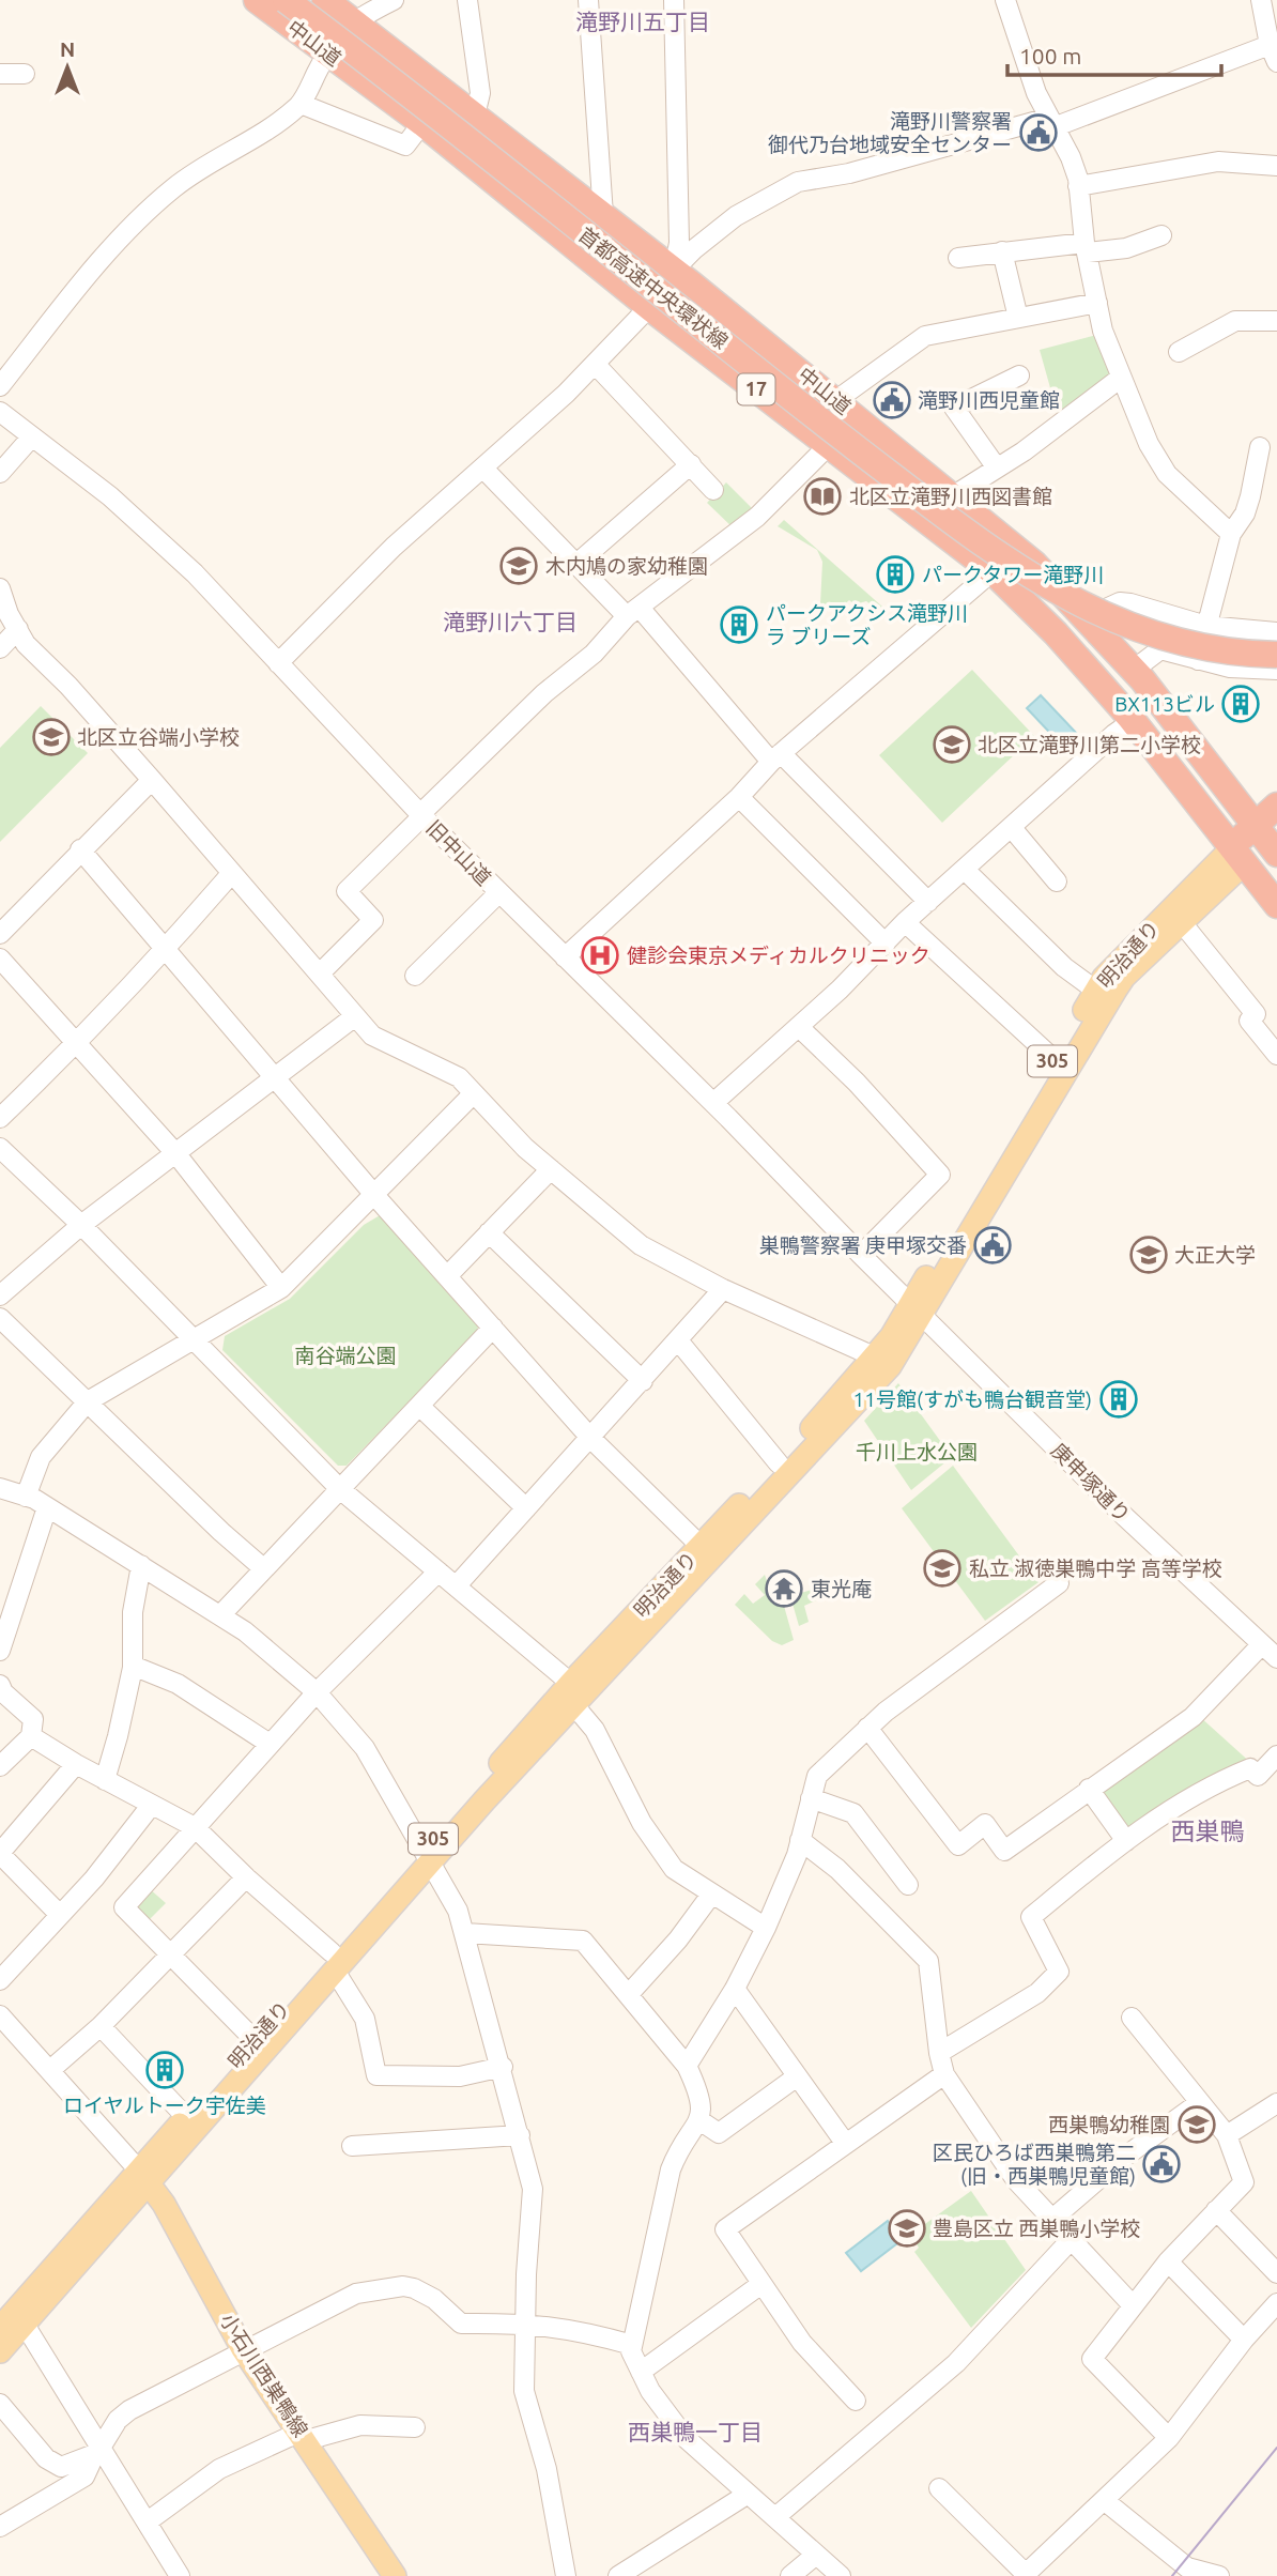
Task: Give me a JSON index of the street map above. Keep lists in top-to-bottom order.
{
  "streets": {
    "highway": [
      "中山道",
      "首都高速中央環状線",
      "17",
      "明治通り"
    ],
    "main road": ["305", "小石川西巣鴨線"],
    "street": ["旧中山道", "庚申塚通り"]
  },
  "crossings": [
    ["中山道", "首都高速中央環状線"],
    ["中山道", "17"],
    ["中山道", "明治通り"],
    ["17", "明治通り"],
    ["旧中山道", "明治通り"],
    ["旧中山道", "庚申塚通り"],
    ["明治通り", "庚申塚通り"],
    ["明治通り", "小石川西巣鴨線"]
  ],
  "districts": [
    "滝野川五丁目",
    "滝野川六丁目",
    "西巣鴨",
    "西巣鴨一丁目"
  ],
  "parks": ["南谷端公園", "千川上水公園"],
  "places": {
    "public building": [
      "滝野川警察署 御代乃台地域安全センター",
      "滝野川西児童館",
      "巣鴨警察署 庚甲塚交番",
      "区民ひろば西巣鴨第二 (旧・西巣鴨児童館)"
    ],
    "library": ["北区立滝野川西図書館"],
    "school or university": [
      "木内鳩の家幼稚園",
      "北区立谷端小学校",
      "北区立滝野川第二小学校",
      "大正大学",
      "私立 淑徳巣鴨中学 高等学校",
      "西巣鴨幼稚園",
      "豊島区立 西巣鴨小学校"
    ],
    "building": [
      "パークタワー滝野川",
      "パークアクシス滝野川 ラ ブリーズ",
      "BX113ビル",
      "11号館(すがも鴨台観音堂)",
      "ロイヤルトーク宇佐美"
    ],
    "hospital": ["健診会東京メディカルクリニック"],
    "temple": ["東光庵"]
  },
  "scale_bar": "100 m",
  "north": "top"
}
